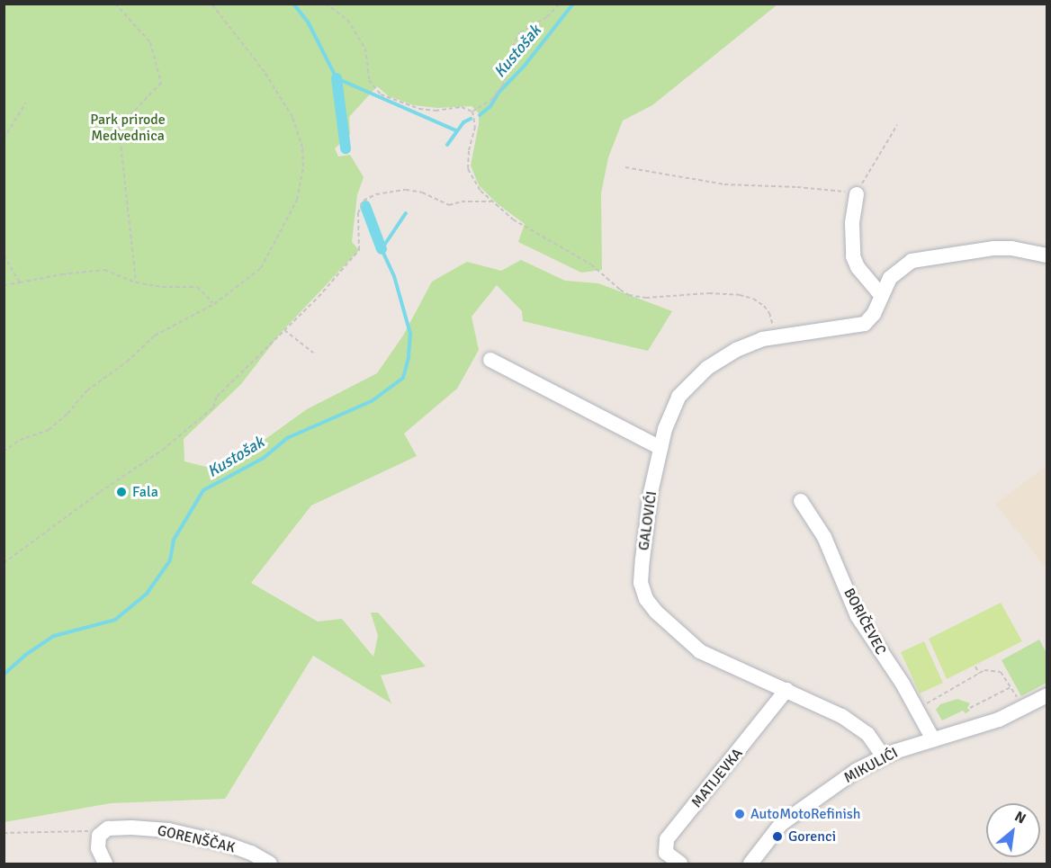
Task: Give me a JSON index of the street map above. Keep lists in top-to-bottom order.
{
  "streets": {
    "street": [
      "GALOVIĆI",
      "BORIČEVEC",
      "MIKULIĆI",
      "MATIJEVKA",
      "GORENŠČAK"
    ]
  },
  "crossings": [
    ["GALOVIĆI", "MIKULIĆI"],
    ["GALOVIĆI", "MATIJEVKA"],
    ["BORIČEVEC", "MIKULIĆI"]
  ],
  "water": ["Kustošak"],
  "parks": ["Park prirode Medvednica"],
  "places": ["Fala", "AutoMotoRefinish", "Gorenci"],
  "north": "top right"
}
